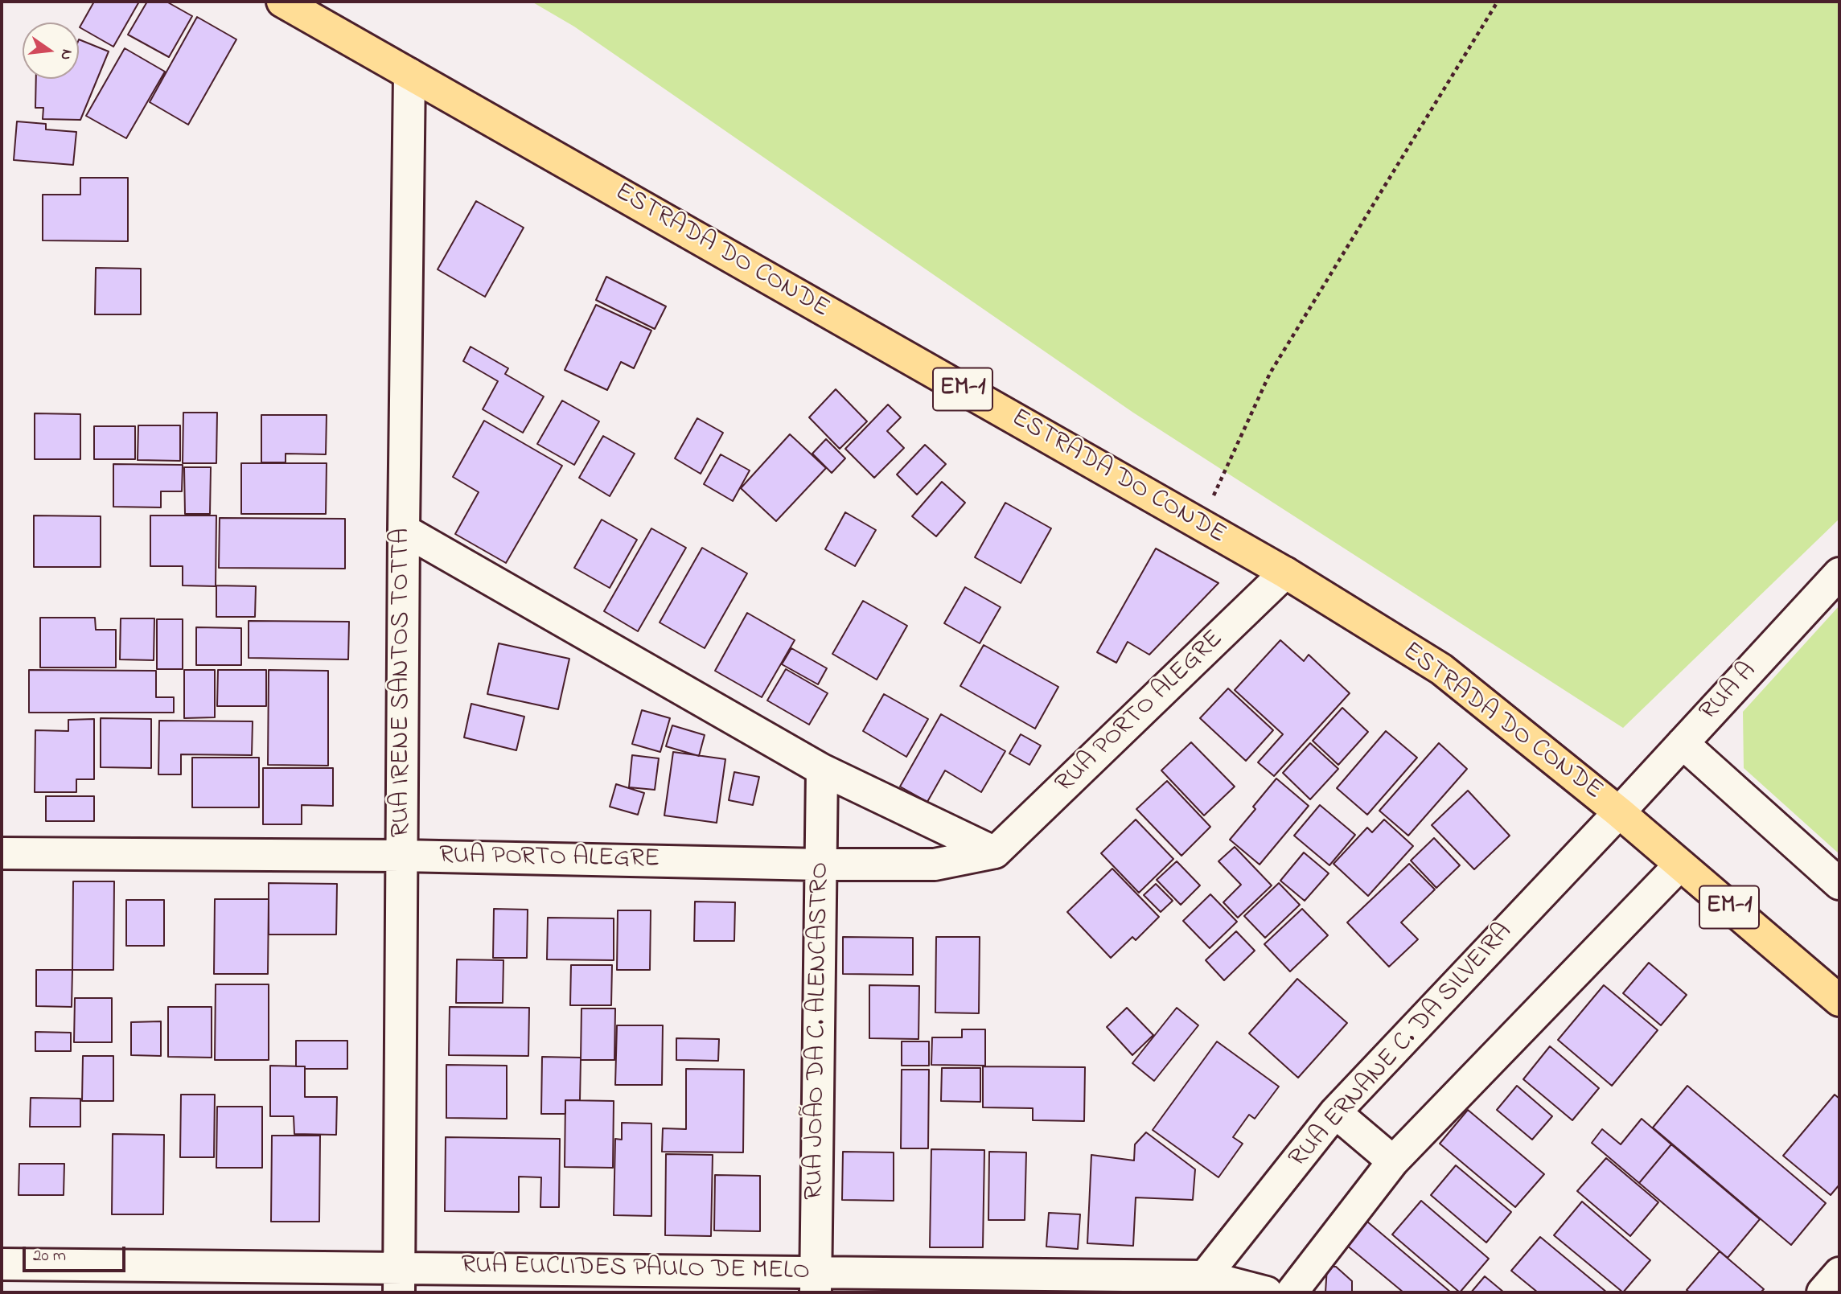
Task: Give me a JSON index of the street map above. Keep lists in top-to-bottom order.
{
  "streets": {
    "main road": ["ESTRADA DO CONDE", "EM-1"],
    "street": [
      "RUA IRENE SANTOS TOTTA",
      "RUA A",
      "RUA PORTO ALEGRE",
      "RUA JOÃO DA C. ALENCASTRO",
      "RUA ERNANE C. DA SILVEIRA",
      "RUA EUCLIDES PAULO DE MELO"
    ]
  },
  "crossings": [
    ["ESTRADA DO CONDE", "RUA IRENE SANTOS TOTTA"],
    ["ESTRADA DO CONDE", "RUA A"],
    ["ESTRADA DO CONDE", "RUA PORTO ALEGRE"],
    ["ESTRADA DO CONDE", "RUA ERNANE C. DA SILVEIRA"],
    ["RUA IRENE SANTOS TOTTA", "RUA PORTO ALEGRE"],
    ["RUA IRENE SANTOS TOTTA", "RUA EUCLIDES PAULO DE MELO"],
    ["RUA A", "RUA ERNANE C. DA SILVEIRA"],
    ["RUA PORTO ALEGRE", "RUA JOÃO DA C. ALENCASTRO"],
    ["RUA JOÃO DA C. ALENCASTRO", "RUA EUCLIDES PAULO DE MELO"],
    ["RUA ERNANE C. DA SILVEIRA", "RUA EUCLIDES PAULO DE MELO"]
  ],
  "scale_bar": "20 m",
  "north": "right"
}
